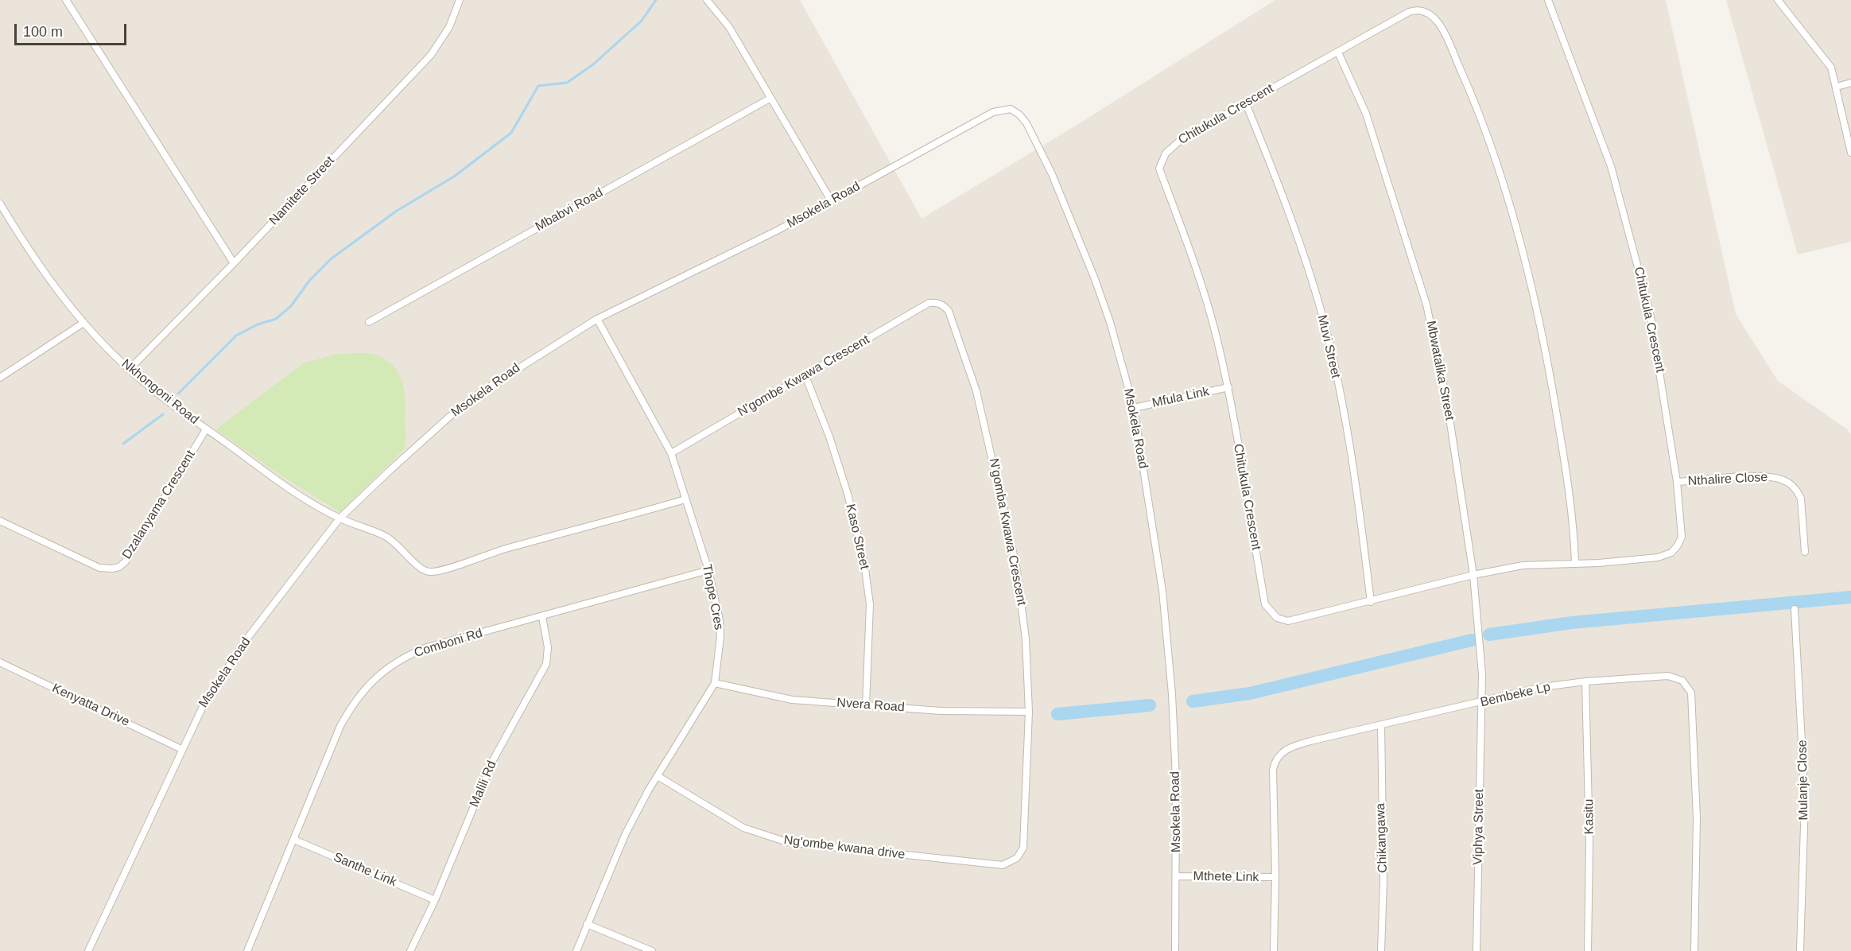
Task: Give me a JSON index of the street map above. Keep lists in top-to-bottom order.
{
  "streets": {
    "street": [
      "Chitukula Crescent",
      "Namitete Street",
      "Msokela Road",
      "Mbabvi Road",
      "Muvi Street",
      "Mbwatalika Street",
      "N'gombe Kwawa Crescent",
      "Nkhongoni Road",
      "Mfula Link",
      "Nthalire Close",
      "Dzalanyama Crescent",
      "N'gomba Kwawa Crescent",
      "Kaso Street",
      "Thope Cres",
      "Comboni Rd",
      "Bembeke Lp",
      "Kenyatta Drive",
      "Nvera Road",
      "Mulanje Close",
      "Malili Rd",
      "Kasitu",
      "Viphya Street",
      "Chikangawa",
      "Ng'ombe kwana drive",
      "Santhe Link",
      "Mthete Link"
    ]
  },
  "crossings": [
    ["Chitukula Crescent", "Muvi Street"],
    ["Chitukula Crescent", "Mbwatalika Street"],
    ["Chitukula Crescent", "Mfula Link"],
    ["Chitukula Crescent", "Nthalire Close"],
    ["Namitete Street", "Nkhongoni Road"],
    ["Msokela Road", "Nkhongoni Road"],
    ["Msokela Road", "Mfula Link"],
    ["Msokela Road", "Thope Cres"],
    ["Msokela Road", "Kenyatta Drive"],
    ["Msokela Road", "Mthete Link"],
    ["Mbwatalika Street", "Bembeke Lp"],
    ["Mbwatalika Street", "Viphya Street"],
    ["N'gombe Kwawa Crescent", "N'gomba Kwawa Crescent"],
    ["N'gombe Kwawa Crescent", "Kaso Street"],
    ["N'gombe Kwawa Crescent", "Thope Cres"],
    ["Nkhongoni Road", "Dzalanyama Crescent"],
    ["Nkhongoni Road", "Thope Cres"],
    ["N'gomba Kwawa Crescent", "Nvera Road"],
    ["N'gomba Kwawa Crescent", "Ng'ombe kwana drive"],
    ["Kaso Street", "Nvera Road"],
    ["Thope Cres", "Comboni Rd"],
    ["Thope Cres", "Nvera Road"],
    ["Thope Cres", "Ng'ombe kwana drive"],
    ["Comboni Rd", "Malili Rd"],
    ["Comboni Rd", "Santhe Link"],
    ["Bembeke Lp", "Kasitu"],
    ["Bembeke Lp", "Viphya Street"],
    ["Bembeke Lp", "Chikangawa"],
    ["Bembeke Lp", "Mthete Link"],
    ["Malili Rd", "Santhe Link"]
  ],
  "scale_bar": "100 m"
}
